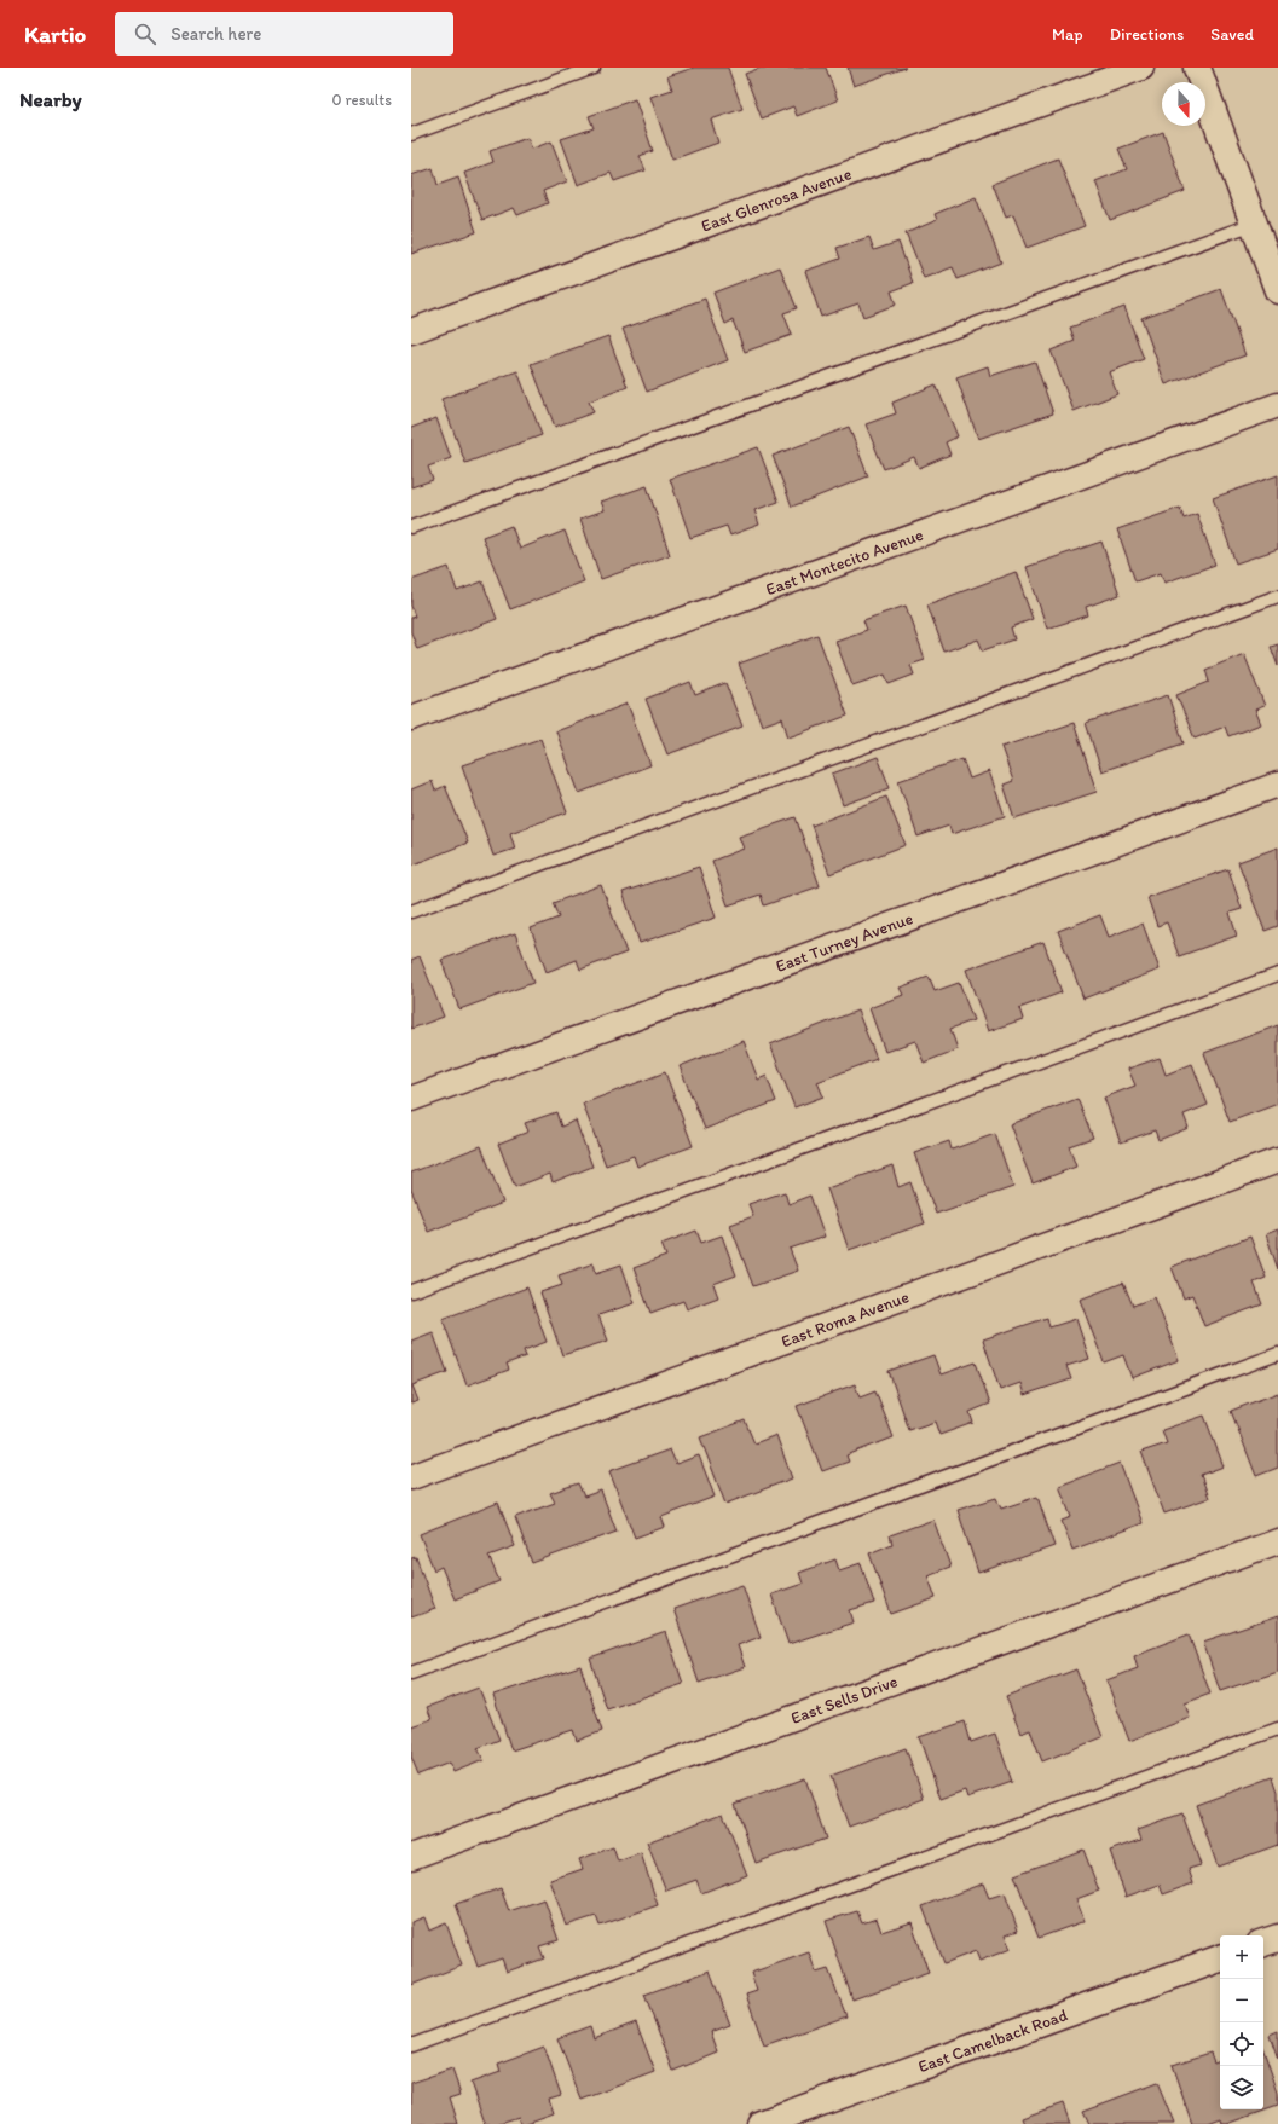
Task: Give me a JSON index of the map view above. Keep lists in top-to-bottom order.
{
  "streets": {
    "main road": ["East Camelback Road"],
    "street": [
      "East Glenrosa Avenue",
      "East Montecito Avenue",
      "East Turney Avenue",
      "East Roma Avenue",
      "East Sells Drive"
    ]
  },
  "north": "bottom",
  "page": {
    "header": "Kartio",
    "search": "Search here",
    "nav": ["Map", "Directions", "Saved"],
    "heading": ["Nearby", "0 results"],
    "map_buttons": ["+", "−"]
  }
}
